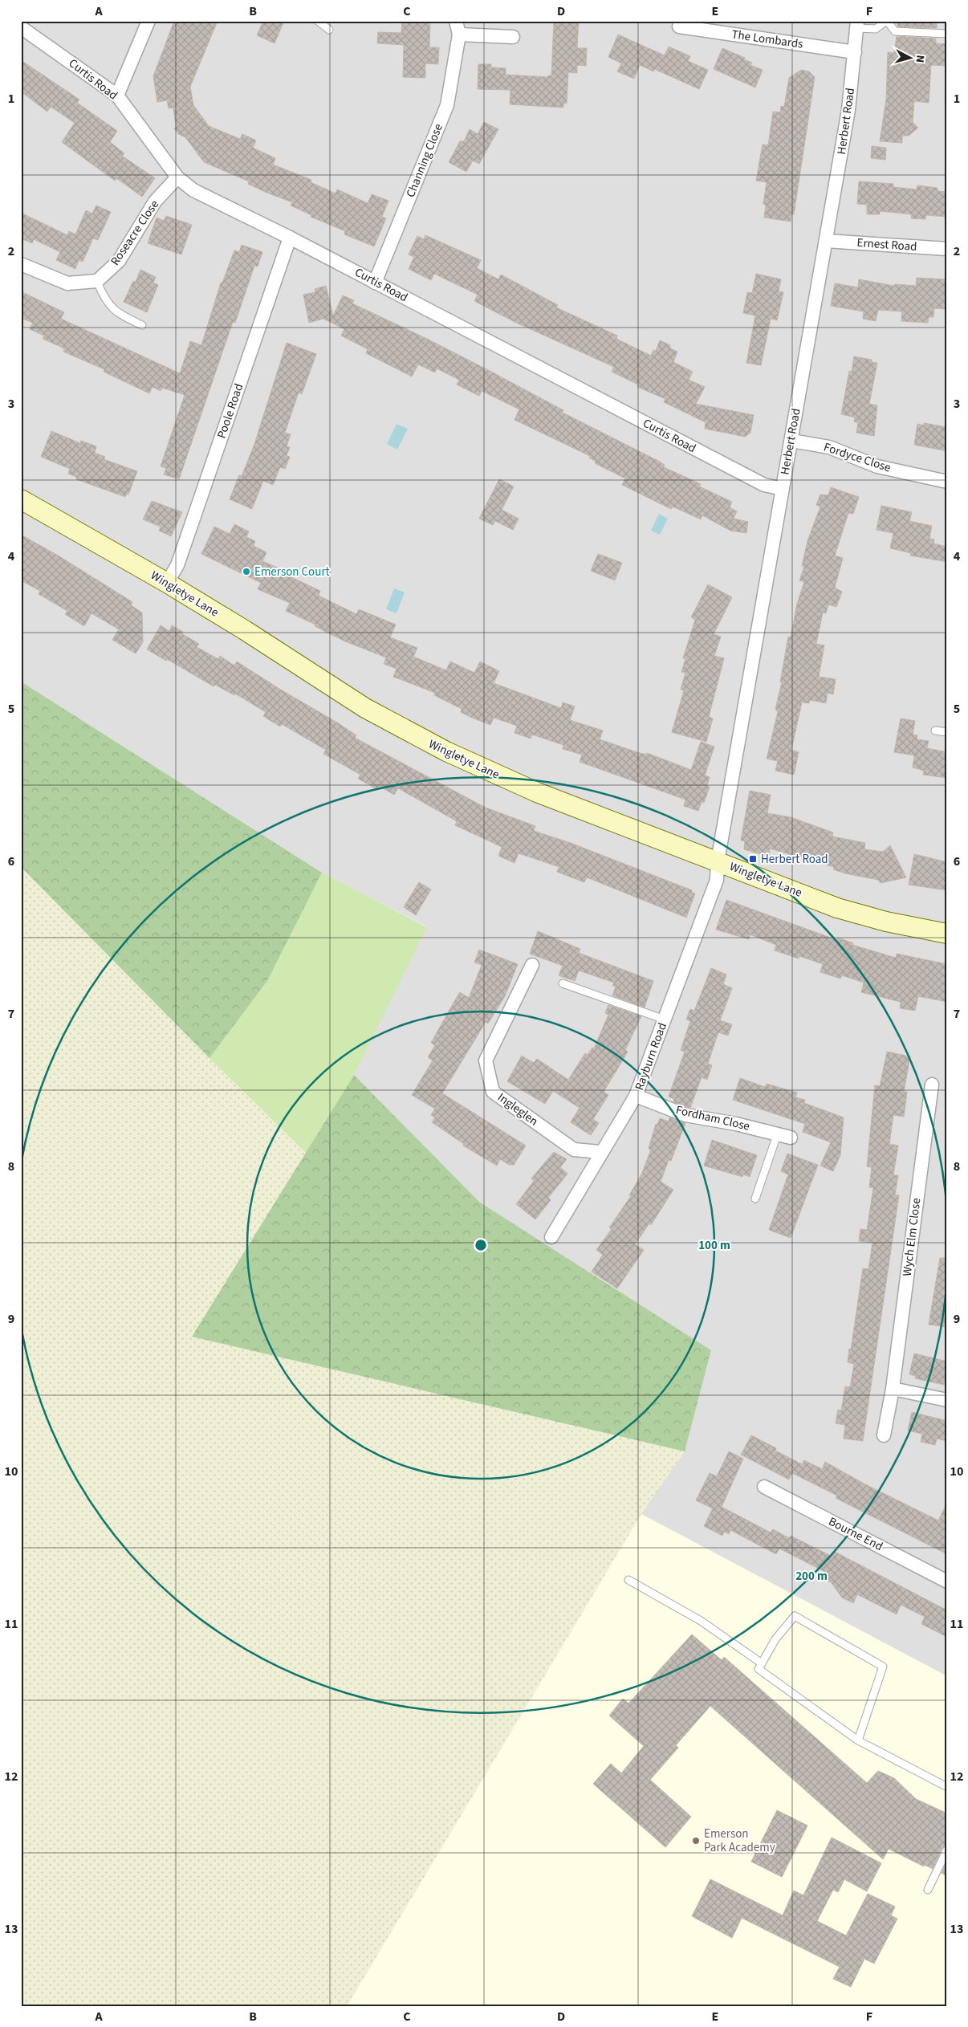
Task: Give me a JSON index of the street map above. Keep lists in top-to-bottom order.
{
  "streets": {
    "street": [
      "The Lombards",
      "Curtis Road",
      "Herbert Road",
      "Channing Close",
      "Roseacre Close",
      "Ernest Road",
      "Poole Road",
      "Fordyce Close",
      "Wingletye Lane",
      "Rayburn Road",
      "Ingleglen",
      "Fordham Close",
      "Wych Elm Close",
      "Bourne End"
    ]
  },
  "crossings": [
    ["The Lombards", "Herbert Road"],
    ["Curtis Road", "Herbert Road"],
    ["Curtis Road", "Channing Close"],
    ["Curtis Road", "Roseacre Close"],
    ["Curtis Road", "Poole Road"],
    ["Herbert Road", "Ernest Road"],
    ["Herbert Road", "Fordyce Close"],
    ["Herbert Road", "Wingletye Lane"],
    ["Herbert Road", "Rayburn Road"],
    ["Poole Road", "Wingletye Lane"],
    ["Wingletye Lane", "Rayburn Road"],
    ["Rayburn Road", "Ingleglen"],
    ["Rayburn Road", "Fordham Close"]
  ],
  "places": {
    "other": ["Emerson Court", "Emerson Park Academy"],
    "transit": ["Herbert Road"]
  },
  "north": "right",
  "grid": {
    "columns": [
      "A",
      "B",
      "C",
      "D",
      "E",
      "F"
    ],
    "rows": [
      "1",
      "2",
      "3",
      "4",
      "5",
      "6",
      "7",
      "8",
      "9",
      "10",
      "11",
      "12",
      "13"
    ]
  },
  "rings": ["100 m", "200 m"]
}
